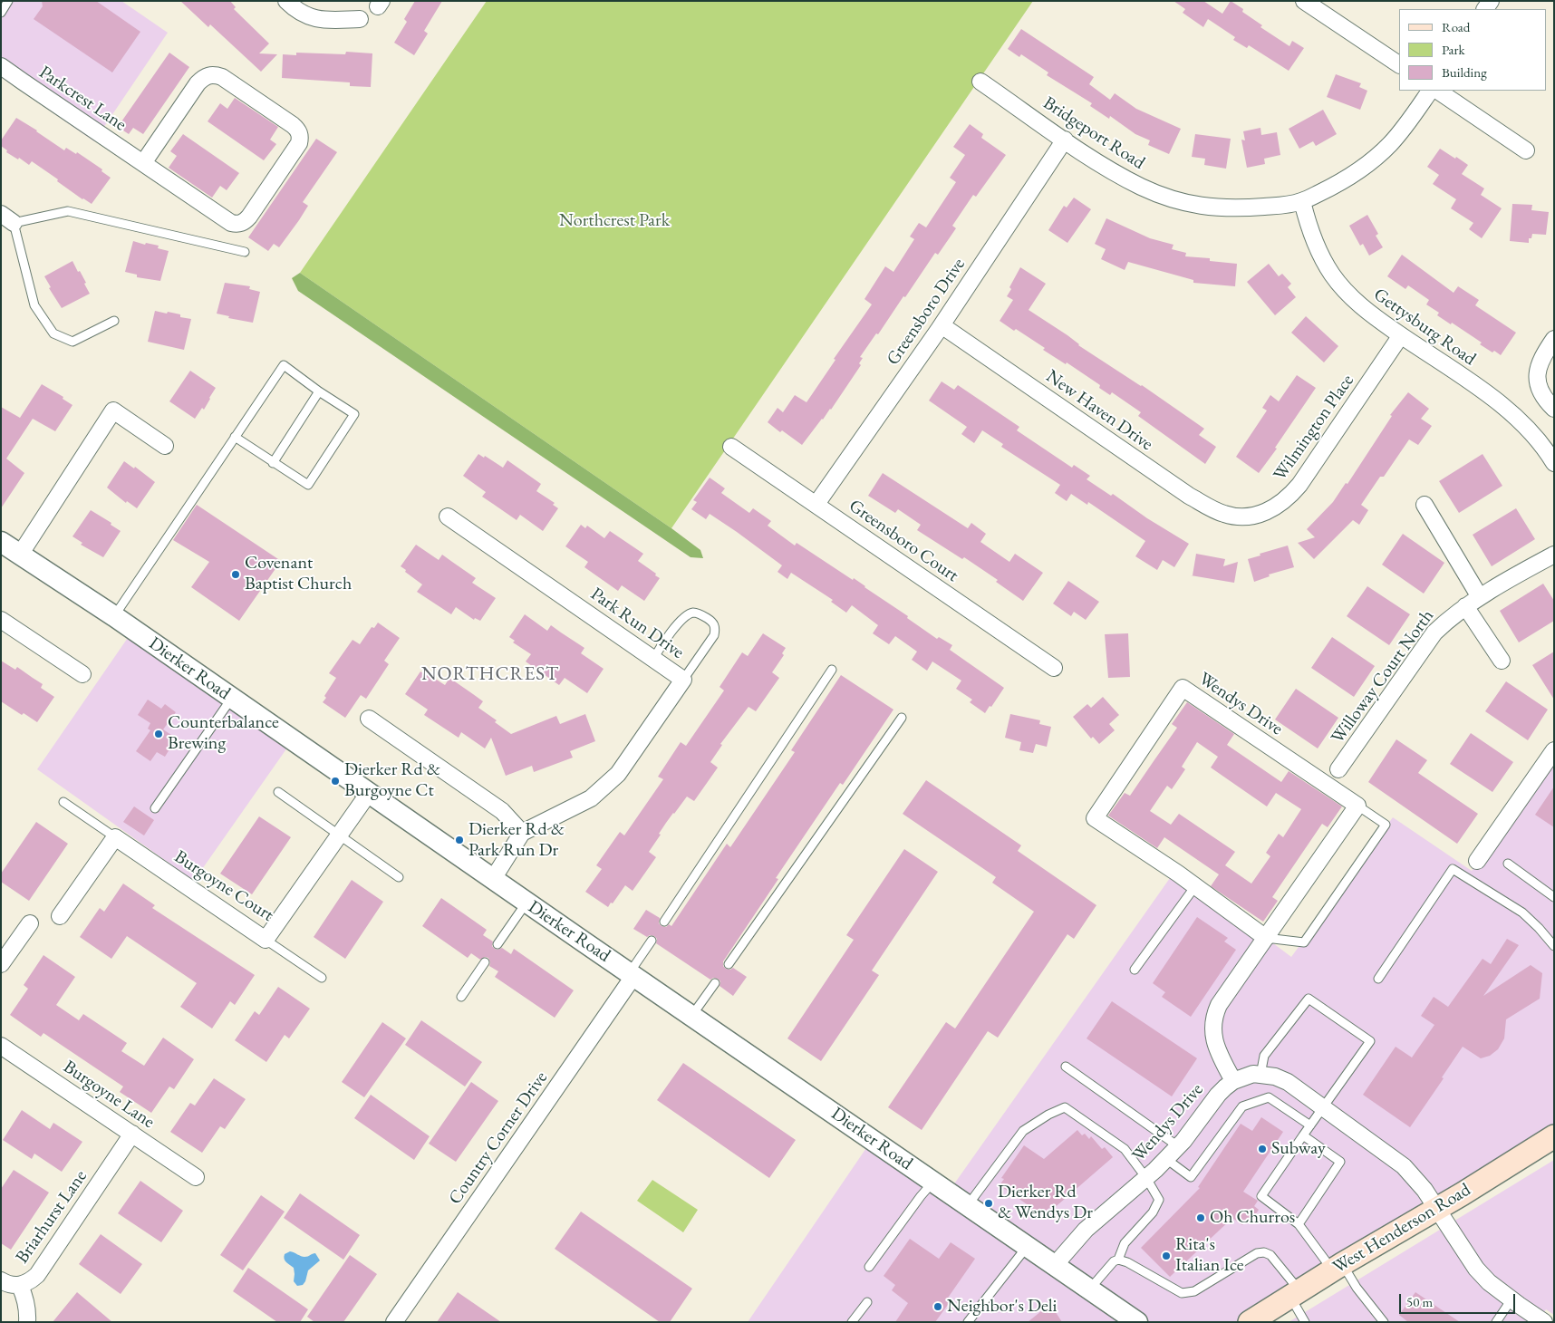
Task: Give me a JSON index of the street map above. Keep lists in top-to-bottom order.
{
  "streets": {
    "main road": ["West Henderson Road"],
    "street": [
      "Parkcrest Lane",
      "Bridgeport Road",
      "Greensboro Drive",
      "Gettysburg Road",
      "New Haven Drive",
      "Wilmington Place",
      "Greensboro Court",
      "Park Run Drive",
      "Dierker Road",
      "Willoway Court North",
      "Wendys Drive",
      "Burgoyne Court",
      "Burgoyne Lane",
      "Country Corner Drive",
      "Briarhurst Lane"
    ]
  },
  "crossings": [
    ["Bridgeport Road", "Greensboro Drive"],
    ["Bridgeport Road", "Gettysburg Road"],
    ["Greensboro Drive", "New Haven Drive"],
    ["Greensboro Drive", "Greensboro Court"],
    ["Gettysburg Road", "Wilmington Place"],
    ["New Haven Drive", "Wilmington Place"],
    ["Dierker Road", "Wendys Drive"],
    ["Dierker Road", "Burgoyne Court"],
    ["Dierker Road", "Country Corner Drive"],
    ["Wendys Drive", "West Henderson Road"],
    ["Burgoyne Lane", "Briarhurst Lane"]
  ],
  "districts": ["NORTHCREST"],
  "parks": ["Northcrest Park"],
  "places": [
    "Covenant Baptist Church",
    "Counterbalance Brewing",
    "Dierker Rd & Burgoyne Ct",
    "Dierker Rd & Park Run Dr",
    "Subway",
    "Dierker Rd & Wendys Dr",
    "Oh Churros",
    "Rita's Italian Ice",
    "Neighbor's Deli"
  ],
  "legend": ["Road", "Park", "Building"],
  "scale_bar": "50 m"
}
